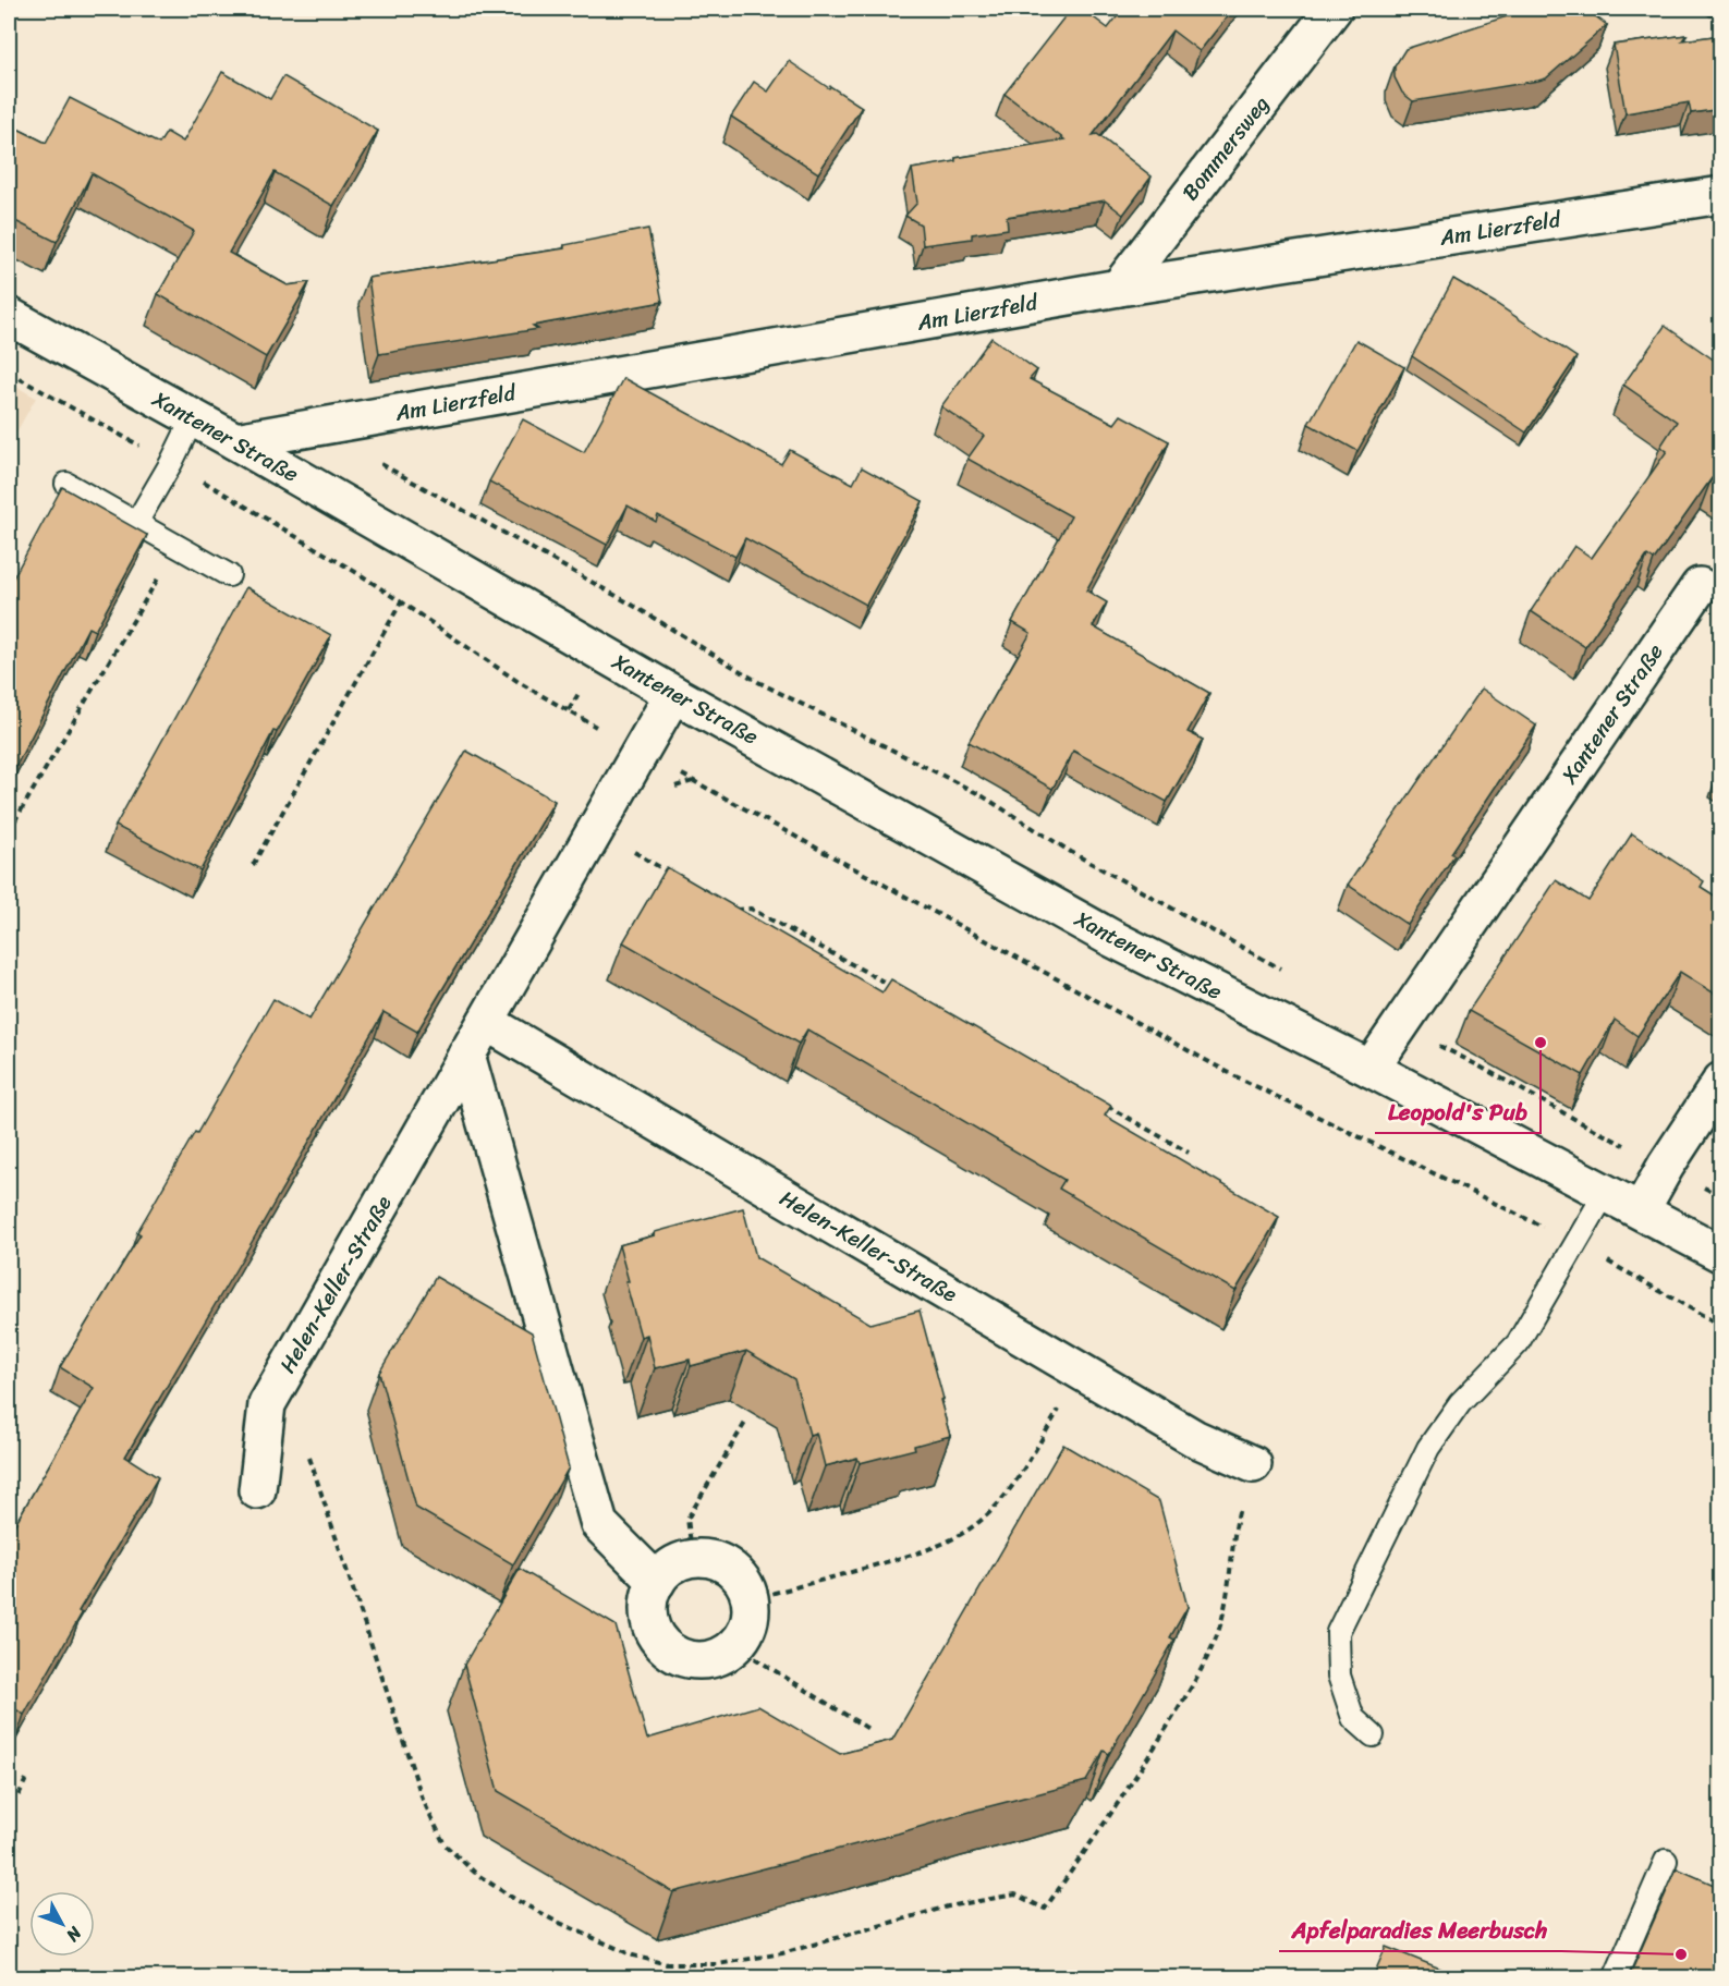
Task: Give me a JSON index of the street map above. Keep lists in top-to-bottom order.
{
  "streets": {
    "street": [
      "Bommersweg",
      "Am Lierzfeld",
      "Xantener Straße",
      "Helen-Keller-Straße"
    ]
  },
  "crossings": [
    ["Bommersweg", "Am Lierzfeld"],
    ["Am Lierzfeld", "Xantener Straße"],
    ["Xantener Straße", "Helen-Keller-Straße"]
  ],
  "places": ["Leopold's Pub", "Apfelparadies Meerbusch"],
  "north": "bottom right"
}
